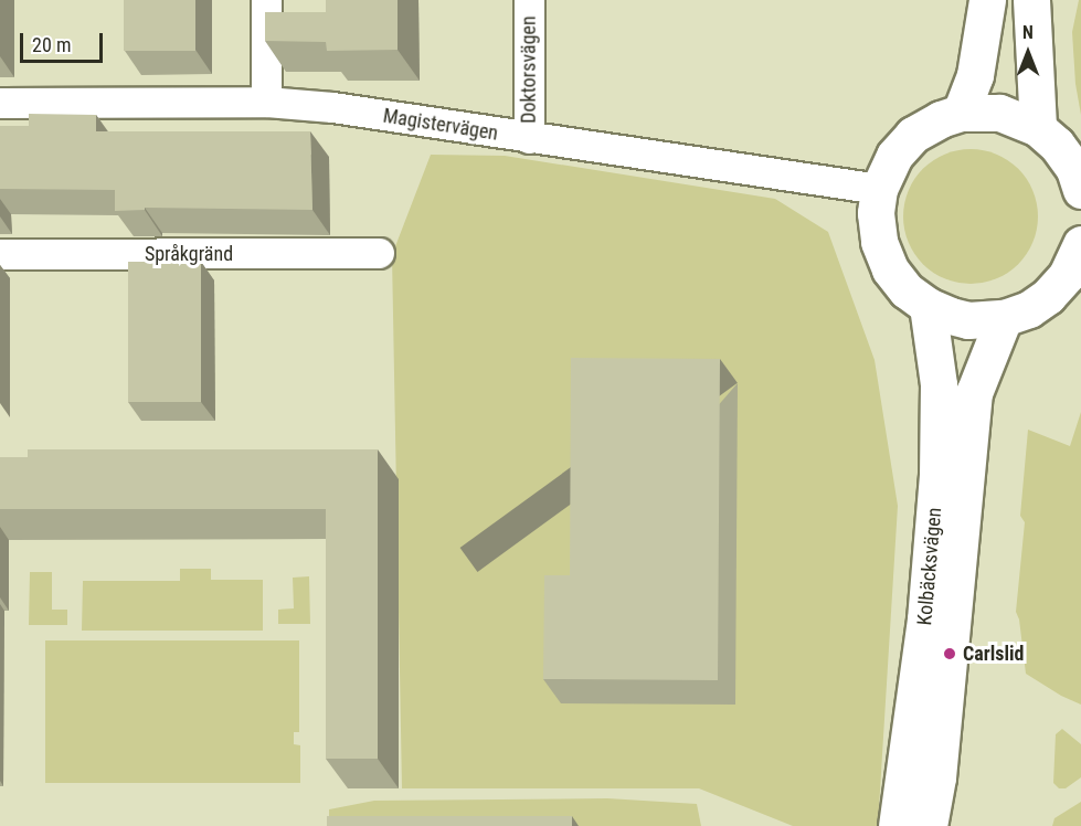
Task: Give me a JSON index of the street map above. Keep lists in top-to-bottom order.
{
  "streets": {
    "highway": ["Kolbäcksvägen"],
    "street": ["Doktorsvägen", "Magistervägen", "Språkgränd"]
  },
  "crossings": [
    ["Doktorsvägen", "Magistervägen"]
  ],
  "places": ["Carlslid"],
  "scale_bar": "20 m",
  "north": "top"
}
